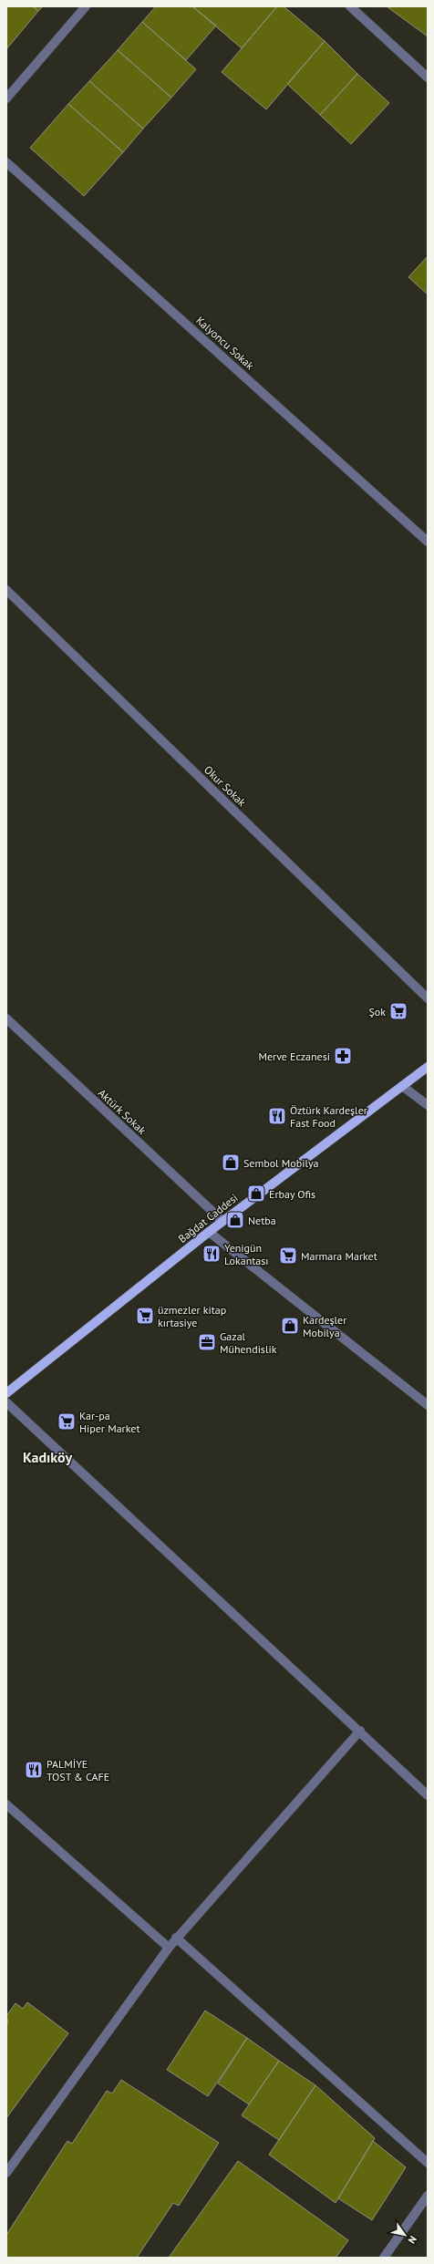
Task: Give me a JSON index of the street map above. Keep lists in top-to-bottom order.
{
  "streets": {
    "main road": ["Bağdat Caddesi"],
    "street": ["Kalyoncu Sokak", "Okur Sokak", "Aktürk Sokak"]
  },
  "crossings": [
    ["Aktürk Sokak", "Bağdat Caddesi"]
  ],
  "districts": ["Kadıköy"],
  "places": {
    "supermarket": [
      "Şok",
      "Marmara Market",
      "üzmezler kitap kırtasiye",
      "Kar-pa Hiper Market"
    ],
    "pharmacy": ["Merve Eczanesi"],
    "restaurant": ["Öztürk Kardeşler Fast Food", "Yenigün Lokantası", "PALMİYE TOST & CAFE"],
    "shop": [
      "Sembol Mobilya",
      "Erbay Ofis",
      "Netba",
      "Kardeşler Mobilya"
    ],
    "office": ["Gazal Mühendislik"]
  },
  "north": "bottom right"
}
